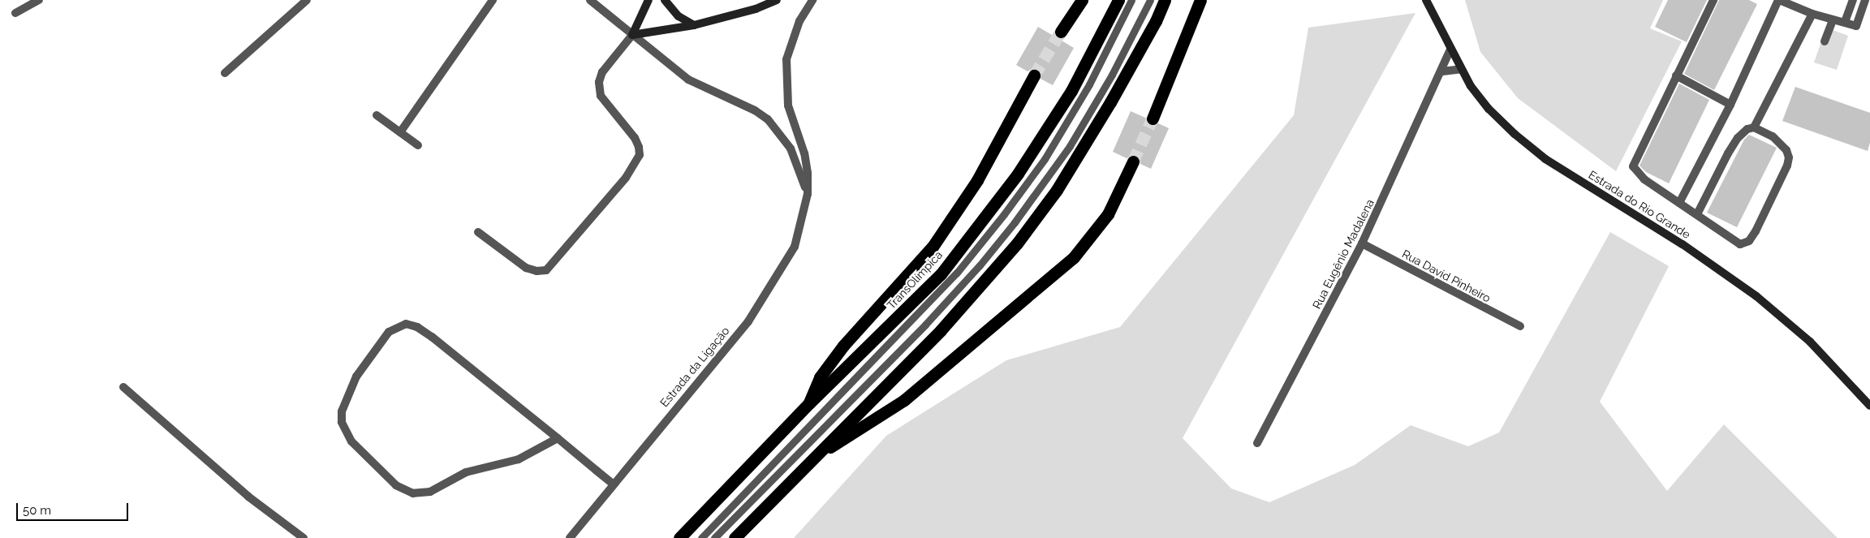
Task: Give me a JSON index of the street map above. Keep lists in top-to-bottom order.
{
  "streets": {
    "highway": ["TransOlímpica"],
    "main road": ["Estrada do Rio Grande"],
    "street": ["Rua Eugênio Madalena", "Rua David Pinheiro", "Estrada da Ligação"]
  },
  "crossings": [
    ["Estrada do Rio Grande", "Rua Eugênio Madalena"],
    ["Rua Eugênio Madalena", "Rua David Pinheiro"]
  ],
  "scale_bar": "50 m"
}
